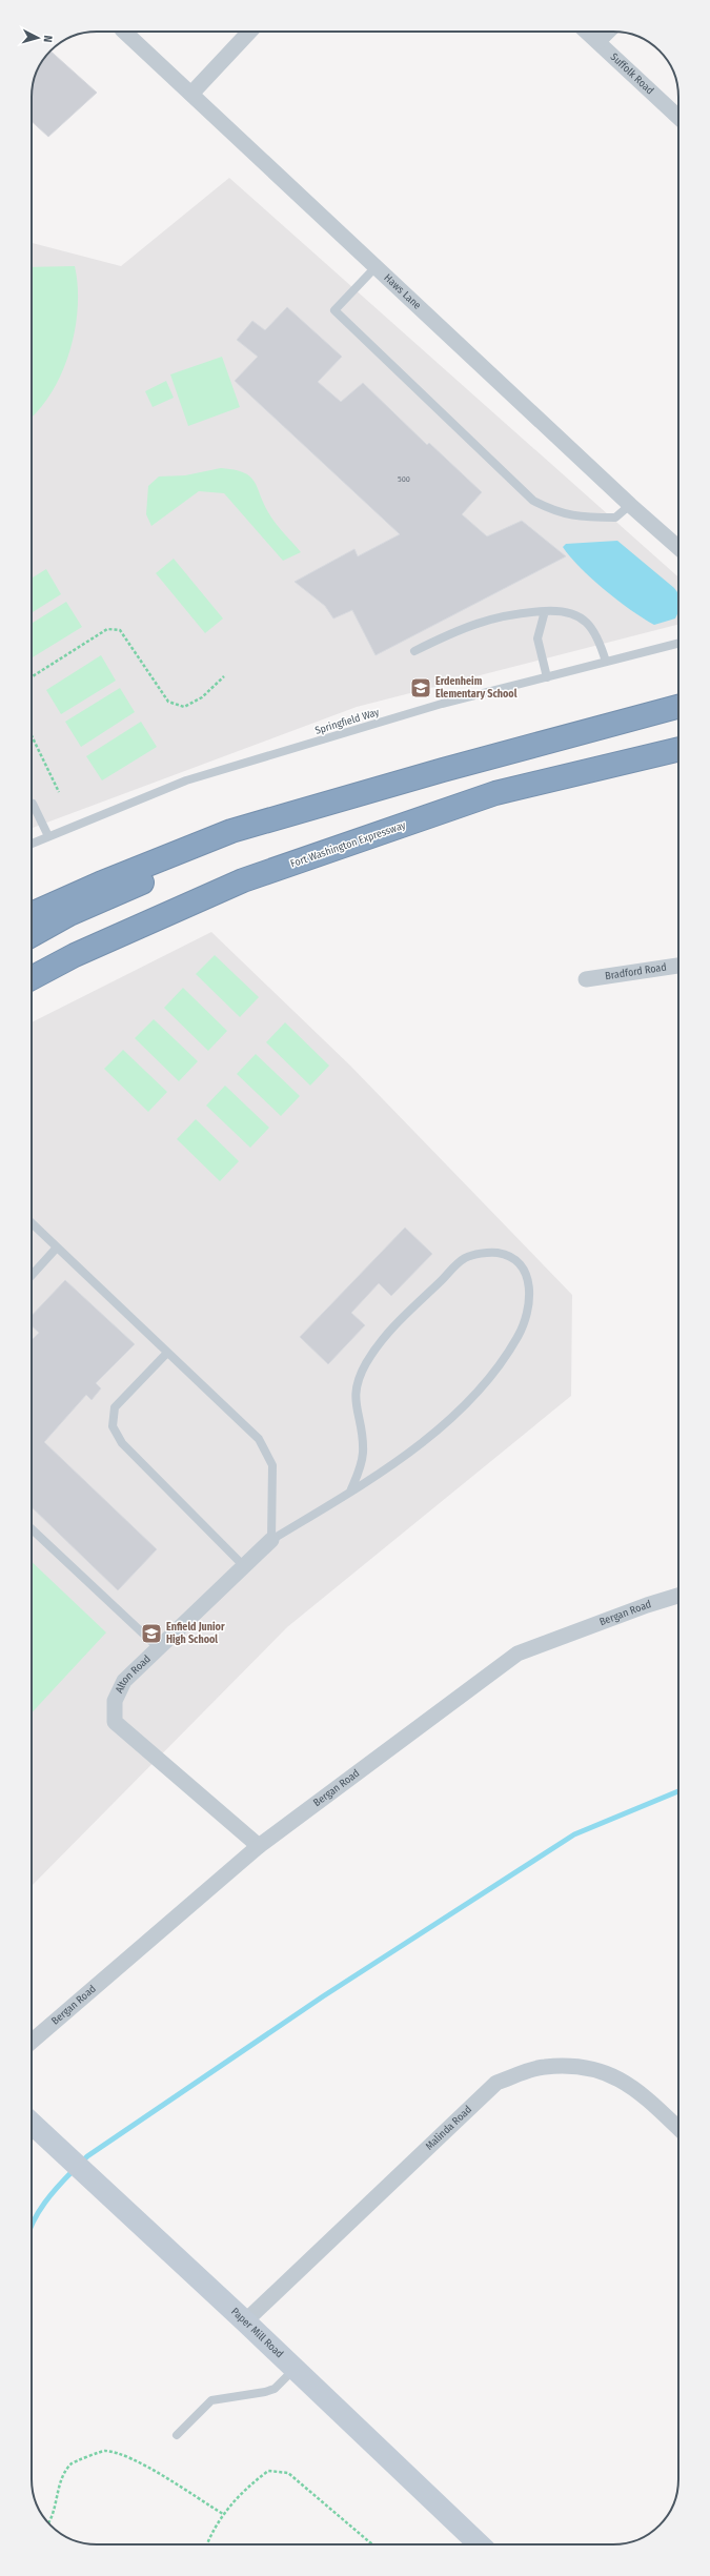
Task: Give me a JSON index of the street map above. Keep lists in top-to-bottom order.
{
  "streets": {
    "highway": ["Fort Washington Expressway"],
    "main road": ["Paper Mill Road"],
    "street": [
      "Suffolk Road",
      "Haws Lane",
      "Bradford Road",
      "Bergan Road",
      "Alton Road",
      "Malinda Road"
    ],
    "lane": ["Springfield Way"]
  },
  "crossings": [
    ["Bergan Road", "Alton Road"],
    ["Malinda Road", "Paper Mill Road"]
  ],
  "places": {
    "school or university": ["Erdenheim Elementary School", "Enfield Junior High School"]
  },
  "house_numbers": ["500"],
  "north": "right"
}
